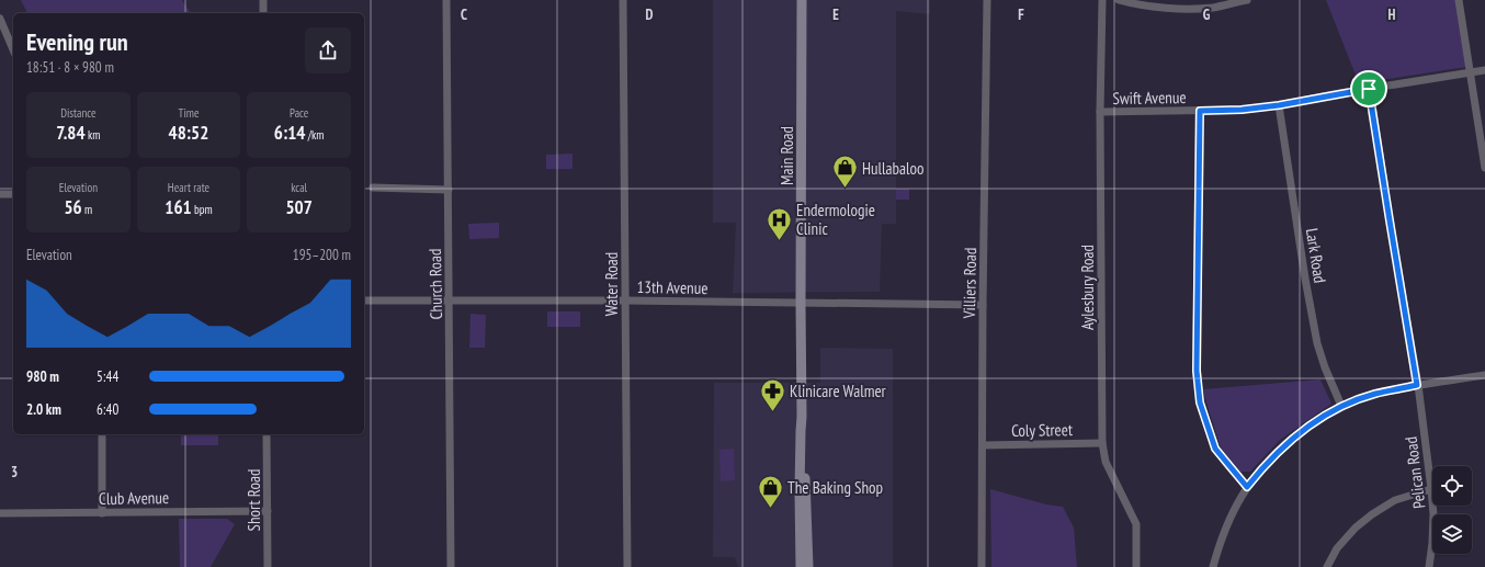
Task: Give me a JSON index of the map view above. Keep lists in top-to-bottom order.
{
  "streets": {
    "main road": ["Main Road"],
    "street": [
      "Swift Avenue",
      "Lark Road",
      "Villiers Road",
      "Church Road",
      "Water Road",
      "13th Avenue",
      "Aylesbury Road",
      "Coly Street",
      "Pelican Road",
      "Club Avenue",
      "Short Road"
    ]
  },
  "crossings": [
    ["Swift Avenue", "Lark Road"],
    ["Swift Avenue", "Aylesbury Road"],
    ["Swift Avenue", "Pelican Road"],
    ["Main Road", "13th Avenue"],
    ["Villiers Road", "13th Avenue"],
    ["Villiers Road", "Coly Street"],
    ["Church Road", "13th Avenue"],
    ["Water Road", "13th Avenue"],
    ["Aylesbury Road", "Coly Street"],
    ["Club Avenue", "Short Road"]
  ],
  "places": {
    "shop": ["Hullabaloo", "The Baking Shop"],
    "hospital": ["Endermologie Clinic"],
    "pharmacy": ["Klinicare Walmer"]
  },
  "page": {
    "heading": ["Evening run", "18:51 · 8 × 980 m"],
    "stats": [
      ["Distance", "7.84 km"],
      ["Time", "48:52"],
      ["Pace", "6:14 /km"],
      ["Elevation", "56 m"],
      ["Heart rate", "161 bpm"],
      ["kcal", "507"]
    ],
    "chart": ["Elevation", "195–200 m"],
    "list": [
      {
        "name": "980 m",
        "note": "5:44"
      },
      {
        "name": "2.0 km",
        "note": "6:40"
      }
    ]
  },
  "grid": {
    "columns": [
      "C",
      "D",
      "E",
      "F",
      "G",
      "H"
    ],
    "rows": ["3"]
  }
}
